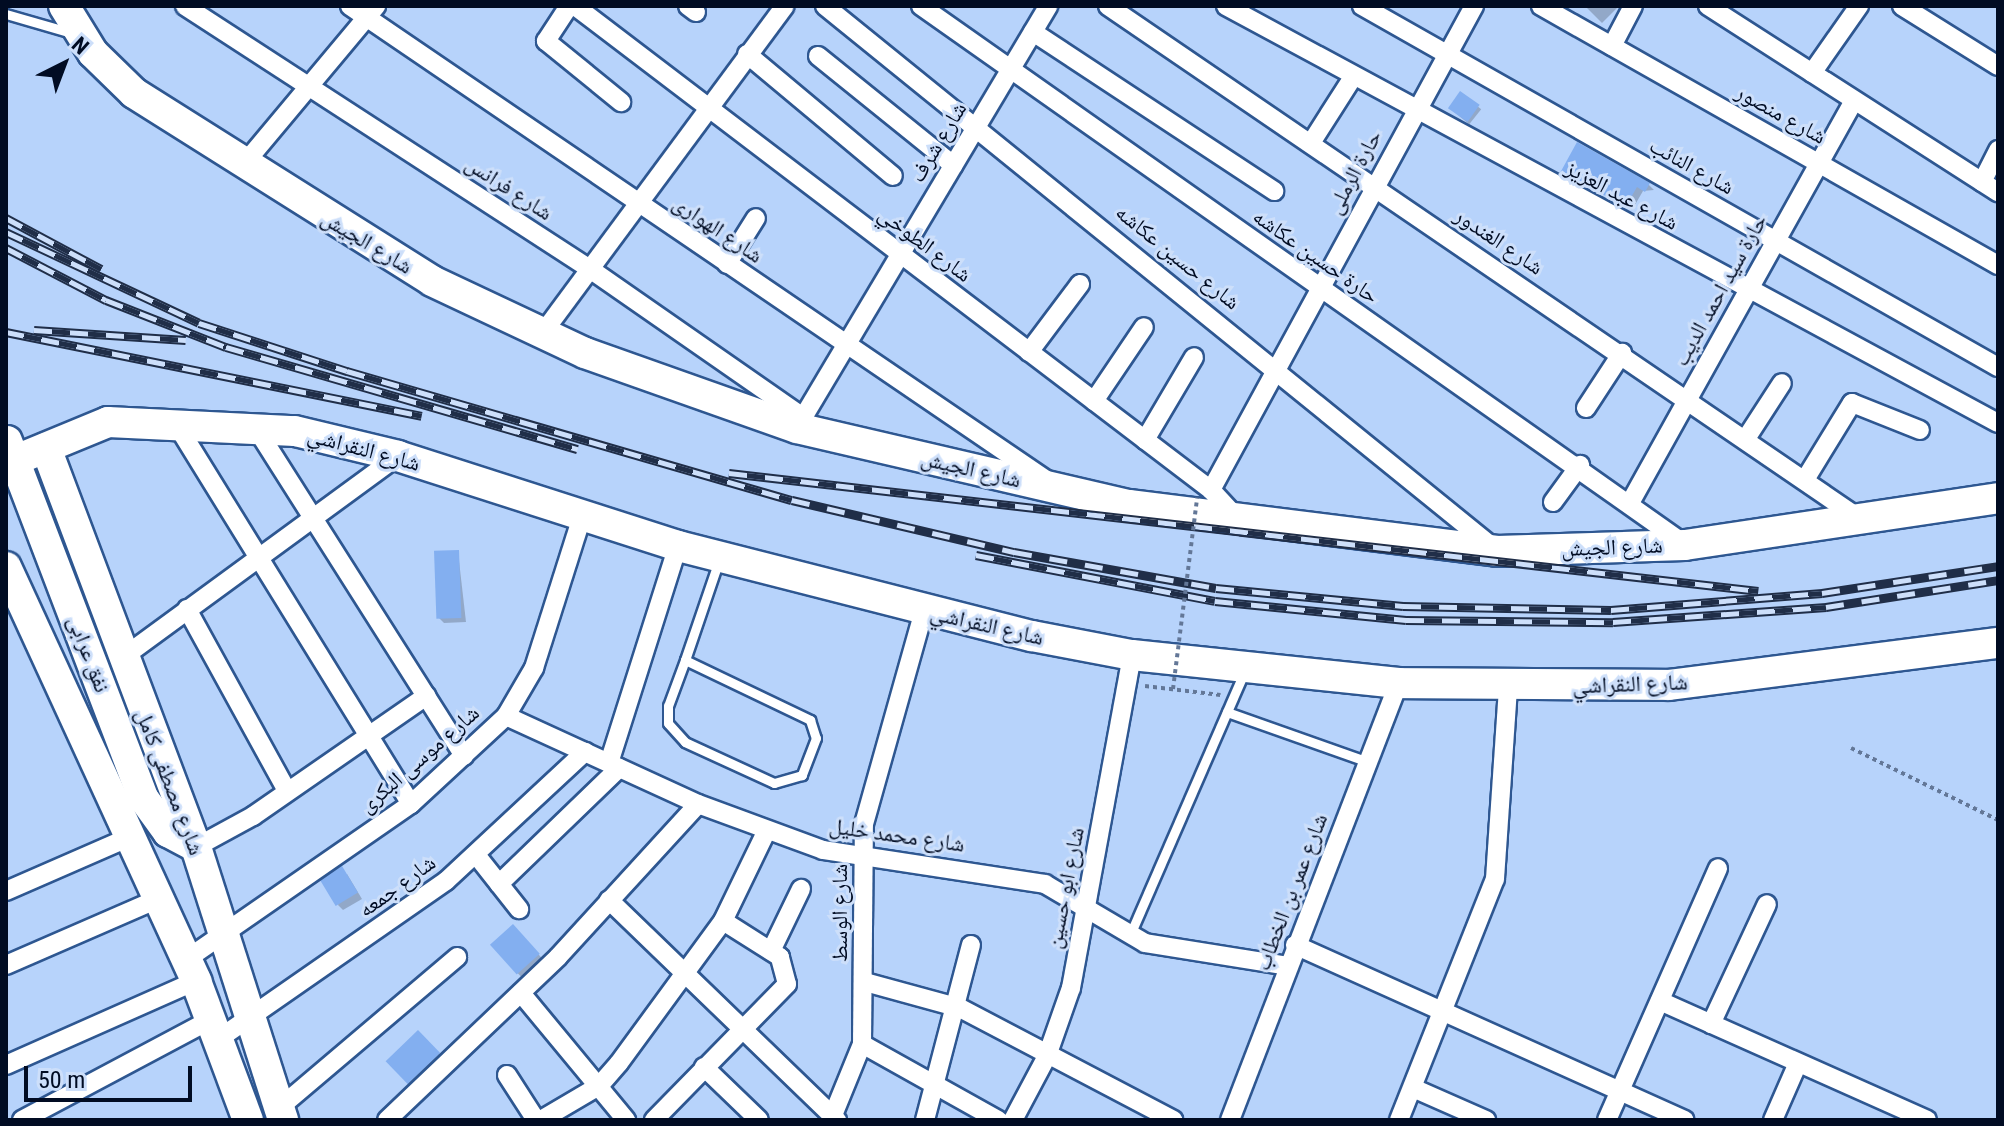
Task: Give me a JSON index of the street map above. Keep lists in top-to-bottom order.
{
  "streets": {
    "main road": [
      "شارع الجيش",
      "شارع النقراشي",
      "نفق عرابى",
      "شارع مصطفى كامل"
    ],
    "street": [
      "شارع منصور",
      "شارع شرف",
      "شارع النائب",
      "حارة الرملى",
      "شارع فرانس",
      "شارع عبد العزيز",
      "شارع الهوارى",
      "شارع الغندور",
      "شارع الطوخي",
      "حارة حسين عكاشه",
      "شارع حسين عكاشه",
      "حارة سيد احمد الديب",
      "شارع موسى البكرى",
      "شارع محمد خليل",
      "شارع جمعه",
      "شارع ابو حسين",
      "شارع عمر بن الخطاب",
      "شارع الوسط"
    ]
  },
  "crossings": [
    ["شارع منصور", "حارة سيد احمد الديب"],
    ["شارع شرف", "شارع فرانس"],
    ["شارع شرف", "شارع الهوارى"],
    ["شارع شرف", "شارع الجيش"],
    ["شارع شرف", "شارع الطوخي"],
    ["شارع شرف", "حارة حسين عكاشه"],
    ["شارع شرف", "شارع حسين عكاشه"],
    ["شارع النائب", "حارة الرملى"],
    ["شارع النائب", "حارة سيد احمد الديب"],
    ["حارة الرملى", "شارع عبد العزيز"],
    ["حارة الرملى", "شارع الغندور"],
    ["حارة الرملى", "شارع الطوخي"],
    ["حارة الرملى", "حارة حسين عكاشه"],
    ["حارة الرملى", "شارع حسين عكاشه"],
    ["شارع فرانس", "شارع الجيش"],
    ["شارع عبد العزيز", "حارة سيد احمد الديب"],
    ["شارع الهوارى", "شارع الجيش"],
    ["شارع الغندور", "شارع الجيش"],
    ["شارع الغندور", "حارة سيد احمد الديب"],
    ["شارع الجيش", "شارع الطوخي"],
    ["شارع الجيش", "حارة حسين عكاشه"],
    ["شارع الجيش", "شارع حسين عكاشه"],
    ["حارة حسين عكاشه", "حارة سيد احمد الديب"],
    ["شارع النقراشي", "نفق عرابى"],
    ["شارع النقراشي", "شارع موسى البكرى"],
    ["شارع النقراشي", "شارع مصطفى كامل"],
    ["شارع النقراشي", "شارع ابو حسين"],
    ["شارع النقراشي", "شارع عمر بن الخطاب"],
    ["شارع النقراشي", "شارع الوسط"],
    ["نفق عرابى", "شارع مصطفى كامل"],
    ["شارع موسى البكرى", "شارع مصطفى كامل"],
    ["شارع موسى البكرى", "شارع محمد خليل"],
    ["شارع مصطفى كامل", "شارع جمعه"],
    ["شارع محمد خليل", "شارع جمعه"],
    ["شارع محمد خليل", "شارع ابو حسين"],
    ["شارع محمد خليل", "شارع عمر بن الخطاب"],
    ["شارع محمد خليل", "شارع الوسط"]
  ],
  "scale_bar": "50 m",
  "north": "top right"
}
